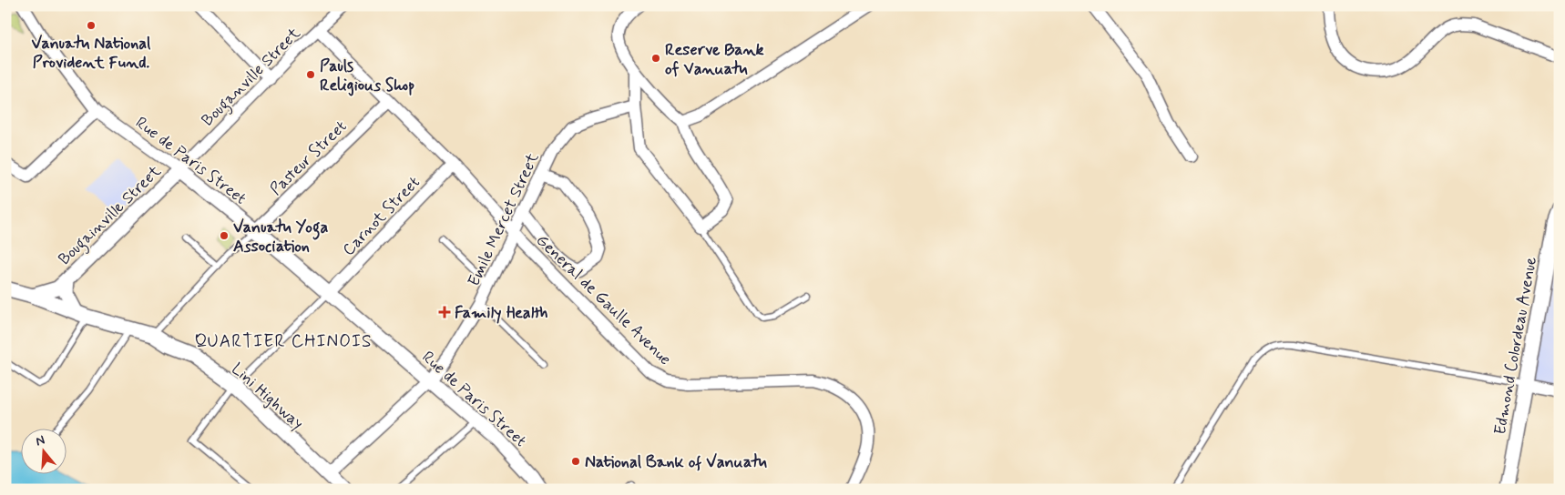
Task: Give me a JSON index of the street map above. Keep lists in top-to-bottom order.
{
  "streets": {
    "street": [
      "Bouganville Street",
      "Pasteur Street",
      "Rue de Paris Street",
      "Bougainville Street",
      "Carnot Street",
      "Emile Mercet Street",
      "General de Gaulle Avenue",
      "Edmond Colordeau Avenue",
      "Lini Highway"
    ]
  },
  "crossings": [
    ["Bouganville Street", "Rue de Paris Street"],
    ["Bouganville Street", "Bougainville Street"],
    ["Bouganville Street", "General de Gaulle Avenue"],
    ["Pasteur Street", "Rue de Paris Street"],
    ["Pasteur Street", "General de Gaulle Avenue"],
    ["Pasteur Street", "Lini Highway"],
    ["Rue de Paris Street", "Bougainville Street"],
    ["Rue de Paris Street", "Carnot Street"],
    ["Rue de Paris Street", "Emile Mercet Street"],
    ["Bougainville Street", "Lini Highway"],
    ["Carnot Street", "General de Gaulle Avenue"],
    ["Carnot Street", "Lini Highway"],
    ["Emile Mercet Street", "General de Gaulle Avenue"],
    ["Emile Mercet Street", "Lini Highway"]
  ],
  "districts": ["QUARTIER CHINOIS"],
  "places": {
    "other": [
      "Vanuatu National Provident Fund.",
      "Reserve Bank of Vanuatu",
      "Pauls Religious Shop",
      "Vanuatu Yoga Association",
      "National Bank of Vanuatu"
    ],
    "health": ["Family Health"]
  },
  "north": "top"
}
